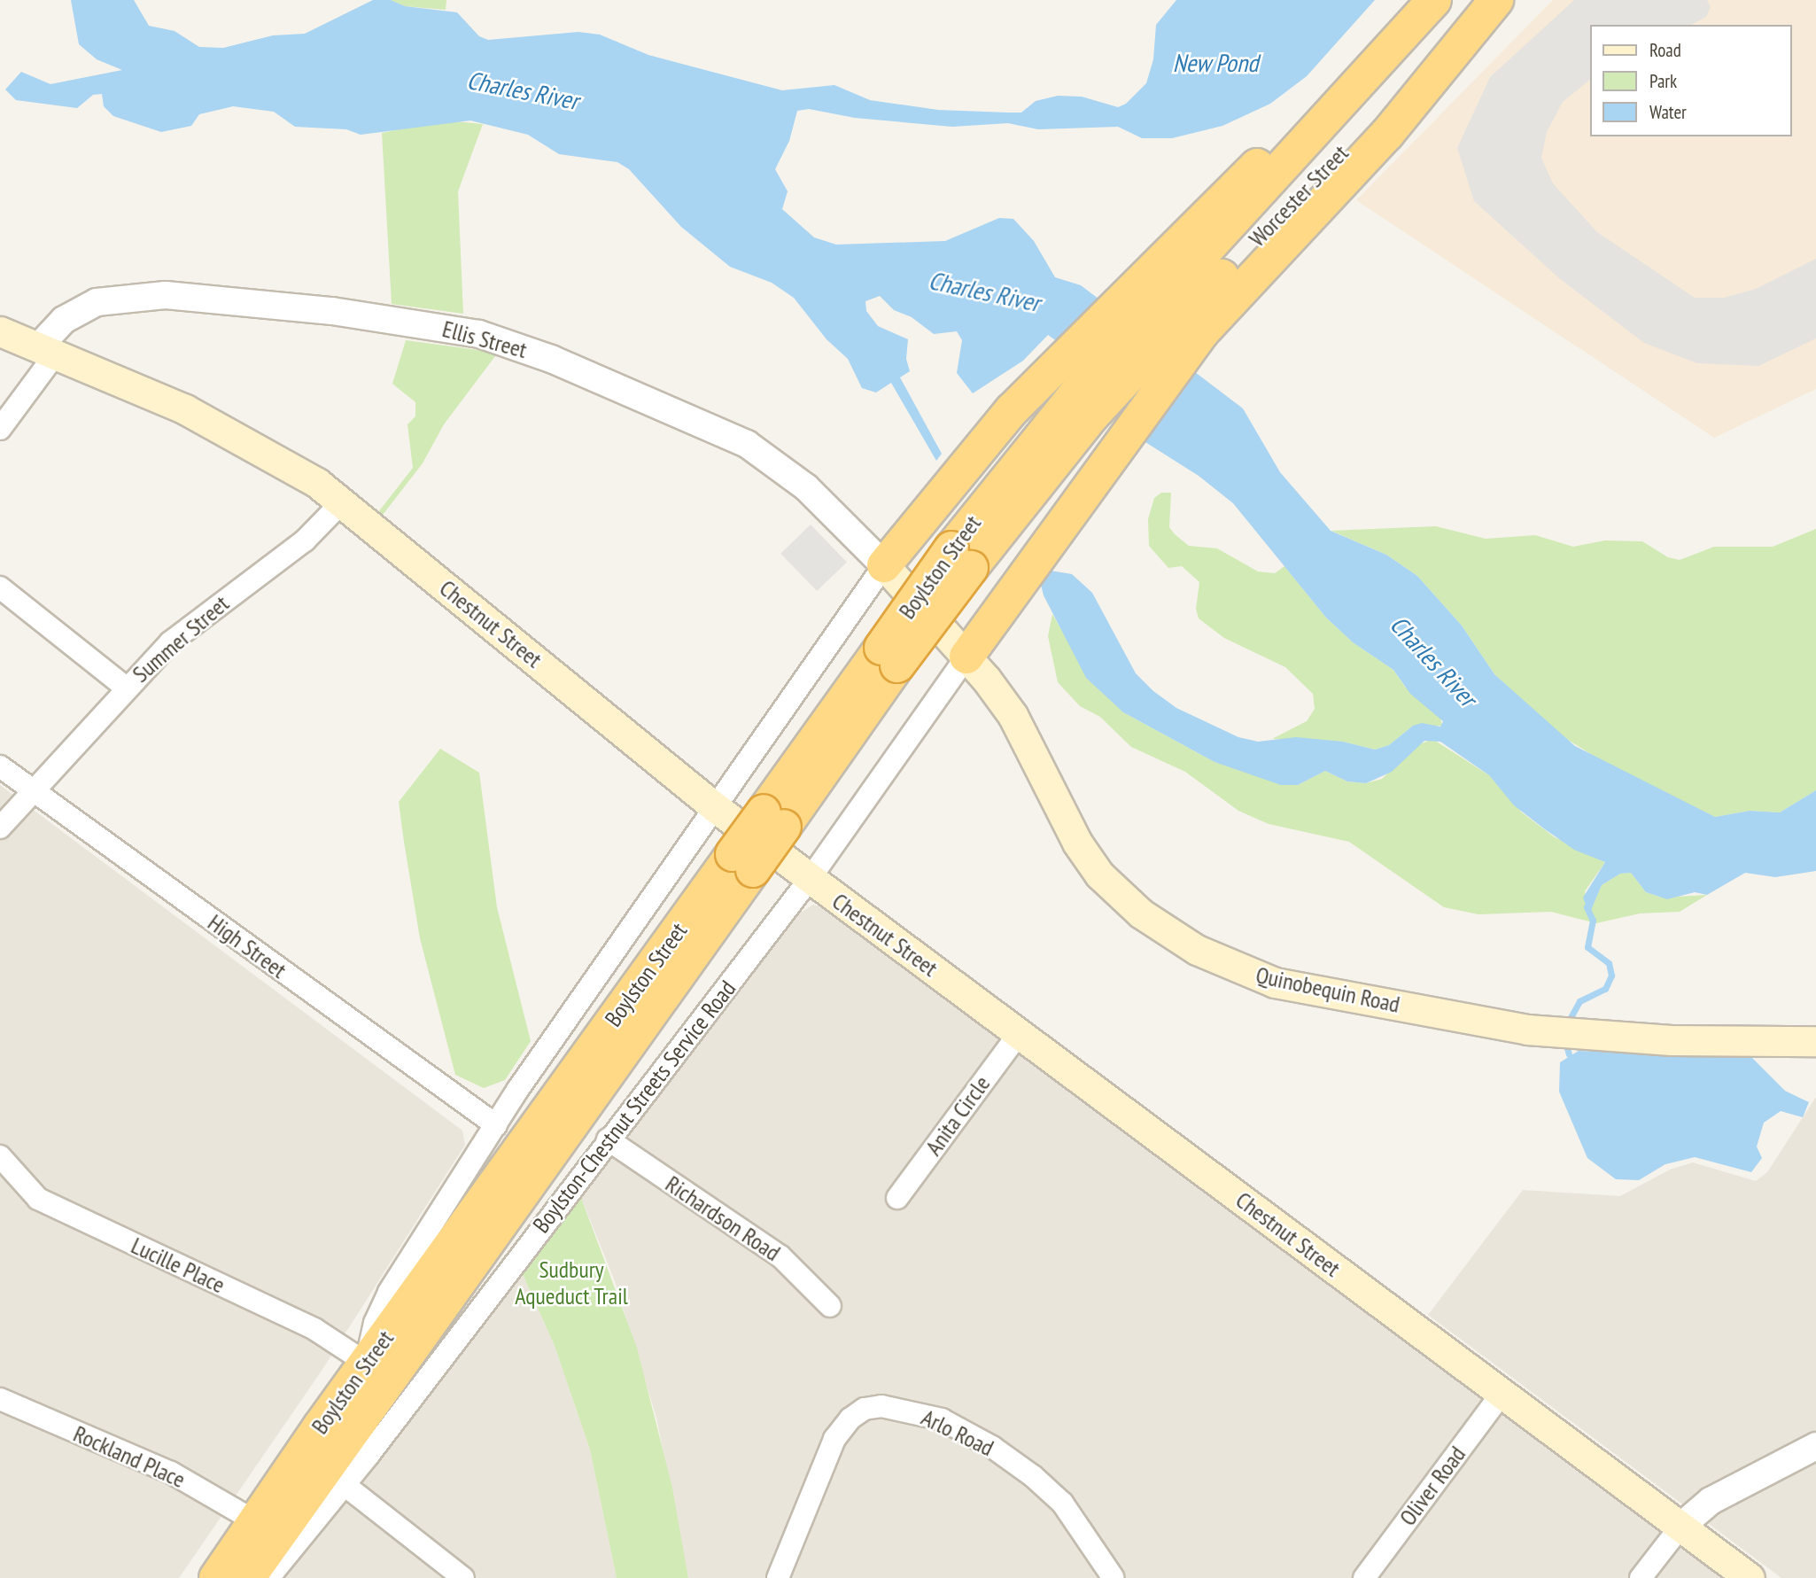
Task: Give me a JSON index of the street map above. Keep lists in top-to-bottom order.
{
  "streets": {
    "highway": ["Worcester Street", "Boylston Street"],
    "main road": ["Chestnut Street", "Quinobequin Road"],
    "street": [
      "Ellis Street",
      "Summer Street",
      "High Street",
      "Boylston-Chestnut Streets Service Road",
      "Anita Circle",
      "Richardson Road",
      "Lucille Place",
      "Arlo Road",
      "Rockland Place",
      "Oliver Road"
    ]
  },
  "crossings": [
    ["Worcester Street", "Boylston Street"],
    ["Ellis Street", "Chestnut Street"],
    ["Ellis Street", "Quinobequin Road"],
    ["Boylston Street", "Lucille Place"],
    ["Boylston Street", "Rockland Place"],
    ["Chestnut Street", "Summer Street"],
    ["Chestnut Street", "Boylston-Chestnut Streets Service Road"],
    ["Chestnut Street", "Anita Circle"],
    ["Chestnut Street", "Oliver Road"],
    ["Summer Street", "High Street"],
    ["Quinobequin Road", "Boylston-Chestnut Streets Service Road"],
    ["Boylston-Chestnut Streets Service Road", "Richardson Road"]
  ],
  "water": ["New Pond", "Charles River"],
  "parks": ["Sudbury Aqueduct Trail"],
  "legend": ["Road", "Park", "Water"]
}
